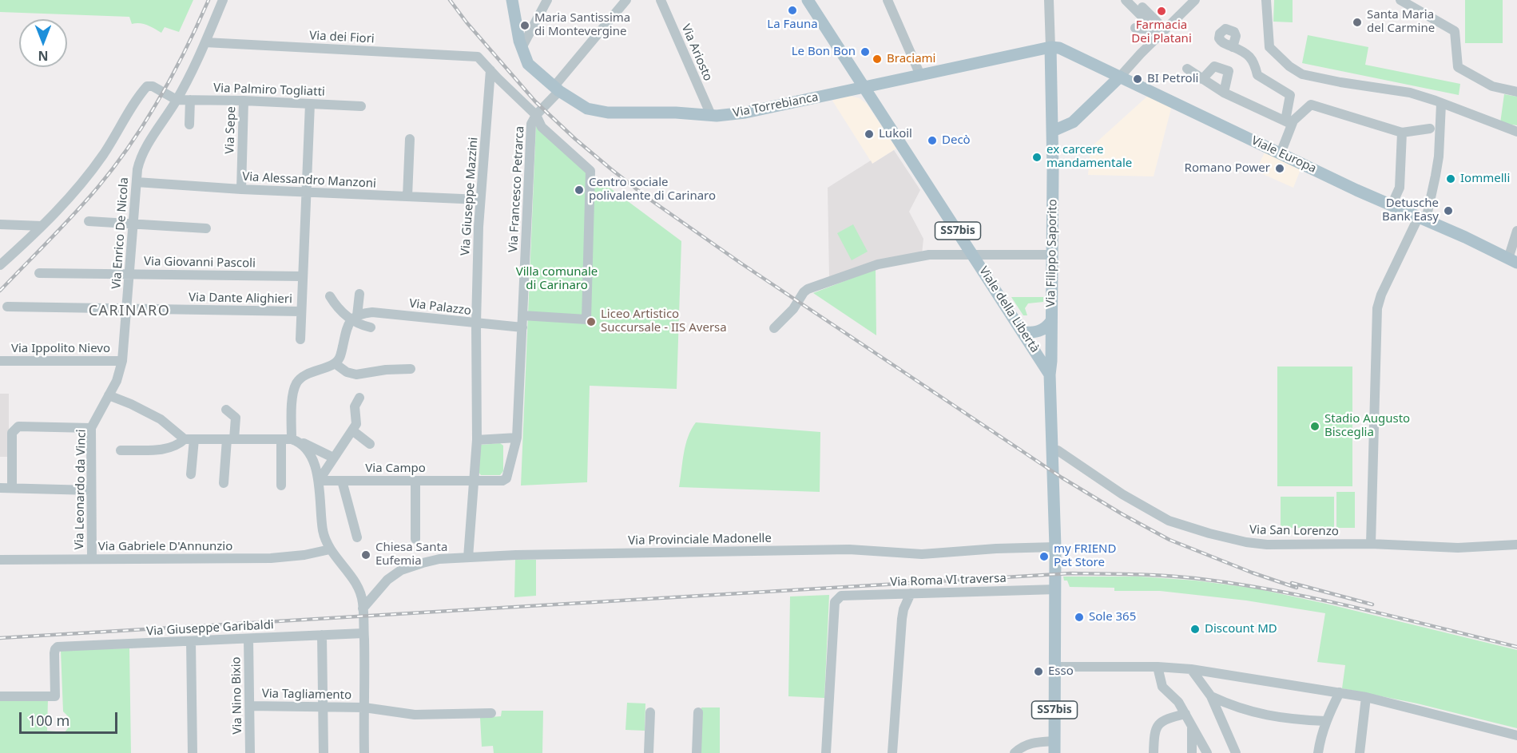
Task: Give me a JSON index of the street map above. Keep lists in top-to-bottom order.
{
  "streets": {
    "main road": [
      "Via Torrebianca",
      "Viale Europa",
      "SS7bis",
      "Via Filippo Saporito",
      "Viale della Libertà"
    ],
    "street": [
      "Via dei Fiori",
      "Via Ariosto",
      "Via Palmiro Togliatti",
      "Via Sepe",
      "Via Alessandro Manzoni",
      "Via Francesco Petrarca",
      "Via Giuseppe Mazzini",
      "Via Enrico De Nicola",
      "Via Giovanni Pascoli",
      "Via Dante Alighieri",
      "Via Palazzo",
      "Via Ippolito Nievo",
      "Via Campo",
      "Via Leonardo da Vinci",
      "Via San Lorenzo",
      "Via Provinciale Madonelle",
      "Via Gabriele D'Annunzio",
      "Via Roma VI traversa",
      "Via Giuseppe Garibaldi",
      "Via Tagliamento",
      "Via Nino Bixio"
    ]
  },
  "crossings": [
    ["Via dei Fiori", "Via Giuseppe Mazzini"],
    ["Via Ariosto", "Via Torrebianca"],
    ["Via Palmiro Togliatti", "Via Sepe"],
    ["Via Palmiro Togliatti", "Via Enrico De Nicola"],
    ["Via Torrebianca", "Viale Europa"],
    ["Via Torrebianca", "Via Filippo Saporito"],
    ["Via Torrebianca", "Viale della Libertà"],
    ["Via Sepe", "Via Alessandro Manzoni"],
    ["Viale Europa", "Via Filippo Saporito"],
    ["Via Alessandro Manzoni", "Via Giuseppe Mazzini"],
    ["Via Alessandro Manzoni", "Via Enrico De Nicola"],
    ["Via Francesco Petrarca", "Via Palazzo"],
    ["Via Francesco Petrarca", "Via Campo"],
    ["Via Giuseppe Mazzini", "Via Palazzo"],
    ["Via Giuseppe Mazzini", "Via Campo"],
    ["Via Giuseppe Mazzini", "Via Provinciale Madonelle"],
    ["SS7bis", "Via Filippo Saporito"],
    ["SS7bis", "Viale della Libertà"],
    ["SS7bis", "Via San Lorenzo"],
    ["SS7bis", "Via Provinciale Madonelle"],
    ["SS7bis", "Via Roma VI traversa"],
    ["Via Enrico De Nicola", "Via Giovanni Pascoli"],
    ["Via Enrico De Nicola", "Via Dante Alighieri"],
    ["Via Enrico De Nicola", "Via Ippolito Nievo"],
    ["Via Enrico De Nicola", "Via Leonardo da Vinci"],
    ["Via Filippo Saporito", "Viale della Libertà"],
    ["Via Leonardo da Vinci", "Via Gabriele D'Annunzio"],
    ["Via Giuseppe Garibaldi", "Via Nino Bixio"],
    ["Via Tagliamento", "Via Nino Bixio"]
  ],
  "districts": ["CARINARO"],
  "parks": ["Villa comunale di Carinaro"],
  "places": [
    "La Fauna",
    "Farmacia Dei Platani",
    "Santa Maria del Carmine",
    "Maria Santissima di Montevergine",
    "Le Bon Bon",
    "Braciami",
    "BI Petroli",
    "Lukoil",
    "Decò",
    "ex carcere mandamentale",
    "Romano Power",
    "Iommelli",
    "Centro sociale polivalente di Carinaro",
    "Detusche Bank Easy",
    "Liceo Artistico Succursale - IIS Aversa",
    "Stadio Augusto Bisceglia",
    "Chiesa Santa Eufemia",
    "my FRIEND Pet Store",
    "Sole 365",
    "Discount MD",
    "Esso"
  ],
  "scale_bar": "100 m",
  "north": "bottom"
}
